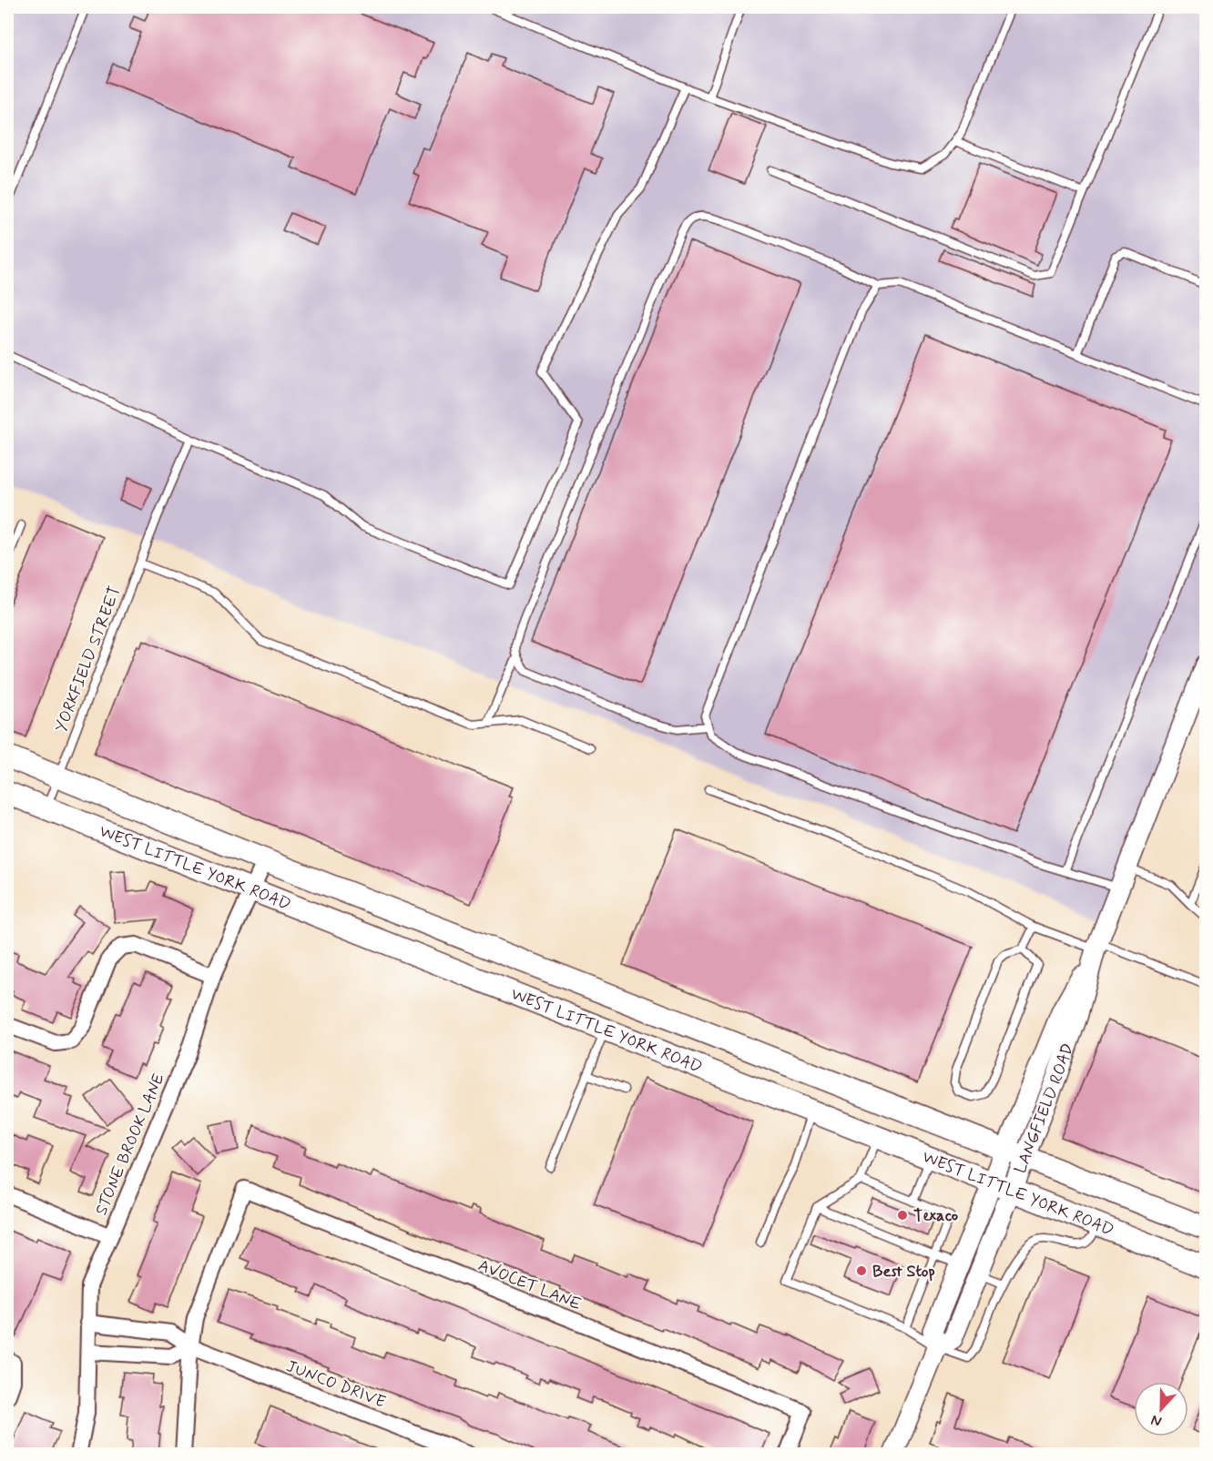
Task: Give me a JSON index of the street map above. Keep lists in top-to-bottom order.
{
  "streets": {
    "main road": ["WEST LITTLE YORK ROAD"],
    "street": [
      "LANGFIELD ROAD",
      "STONE BROOK LANE",
      "AVOCET LANE",
      "JUNCO DRIVE"
    ],
    "lane": ["YORKFIELD STREET"]
  },
  "crossings": [
    ["YORKFIELD STREET", "WEST LITTLE YORK ROAD"],
    ["WEST LITTLE YORK ROAD", "LANGFIELD ROAD"],
    ["WEST LITTLE YORK ROAD", "STONE BROOK LANE"],
    ["STONE BROOK LANE", "JUNCO DRIVE"],
    ["AVOCET LANE", "JUNCO DRIVE"]
  ],
  "places": ["Texaco", "Best Stop"],
  "north": "bottom"
}
